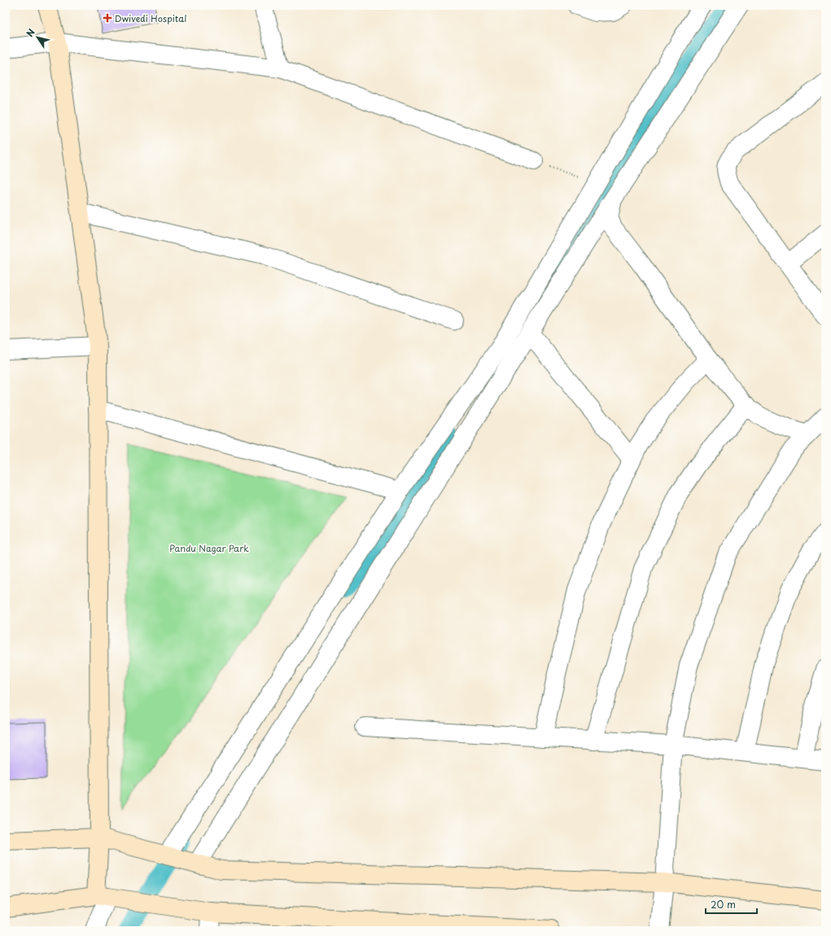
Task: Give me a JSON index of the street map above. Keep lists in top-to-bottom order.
{
  "parks": ["Pandu Nagar Park"],
  "places": {
    "health": ["Dwivedi Hospital"]
  },
  "scale_bar": "20 m",
  "north": "top left"
}
